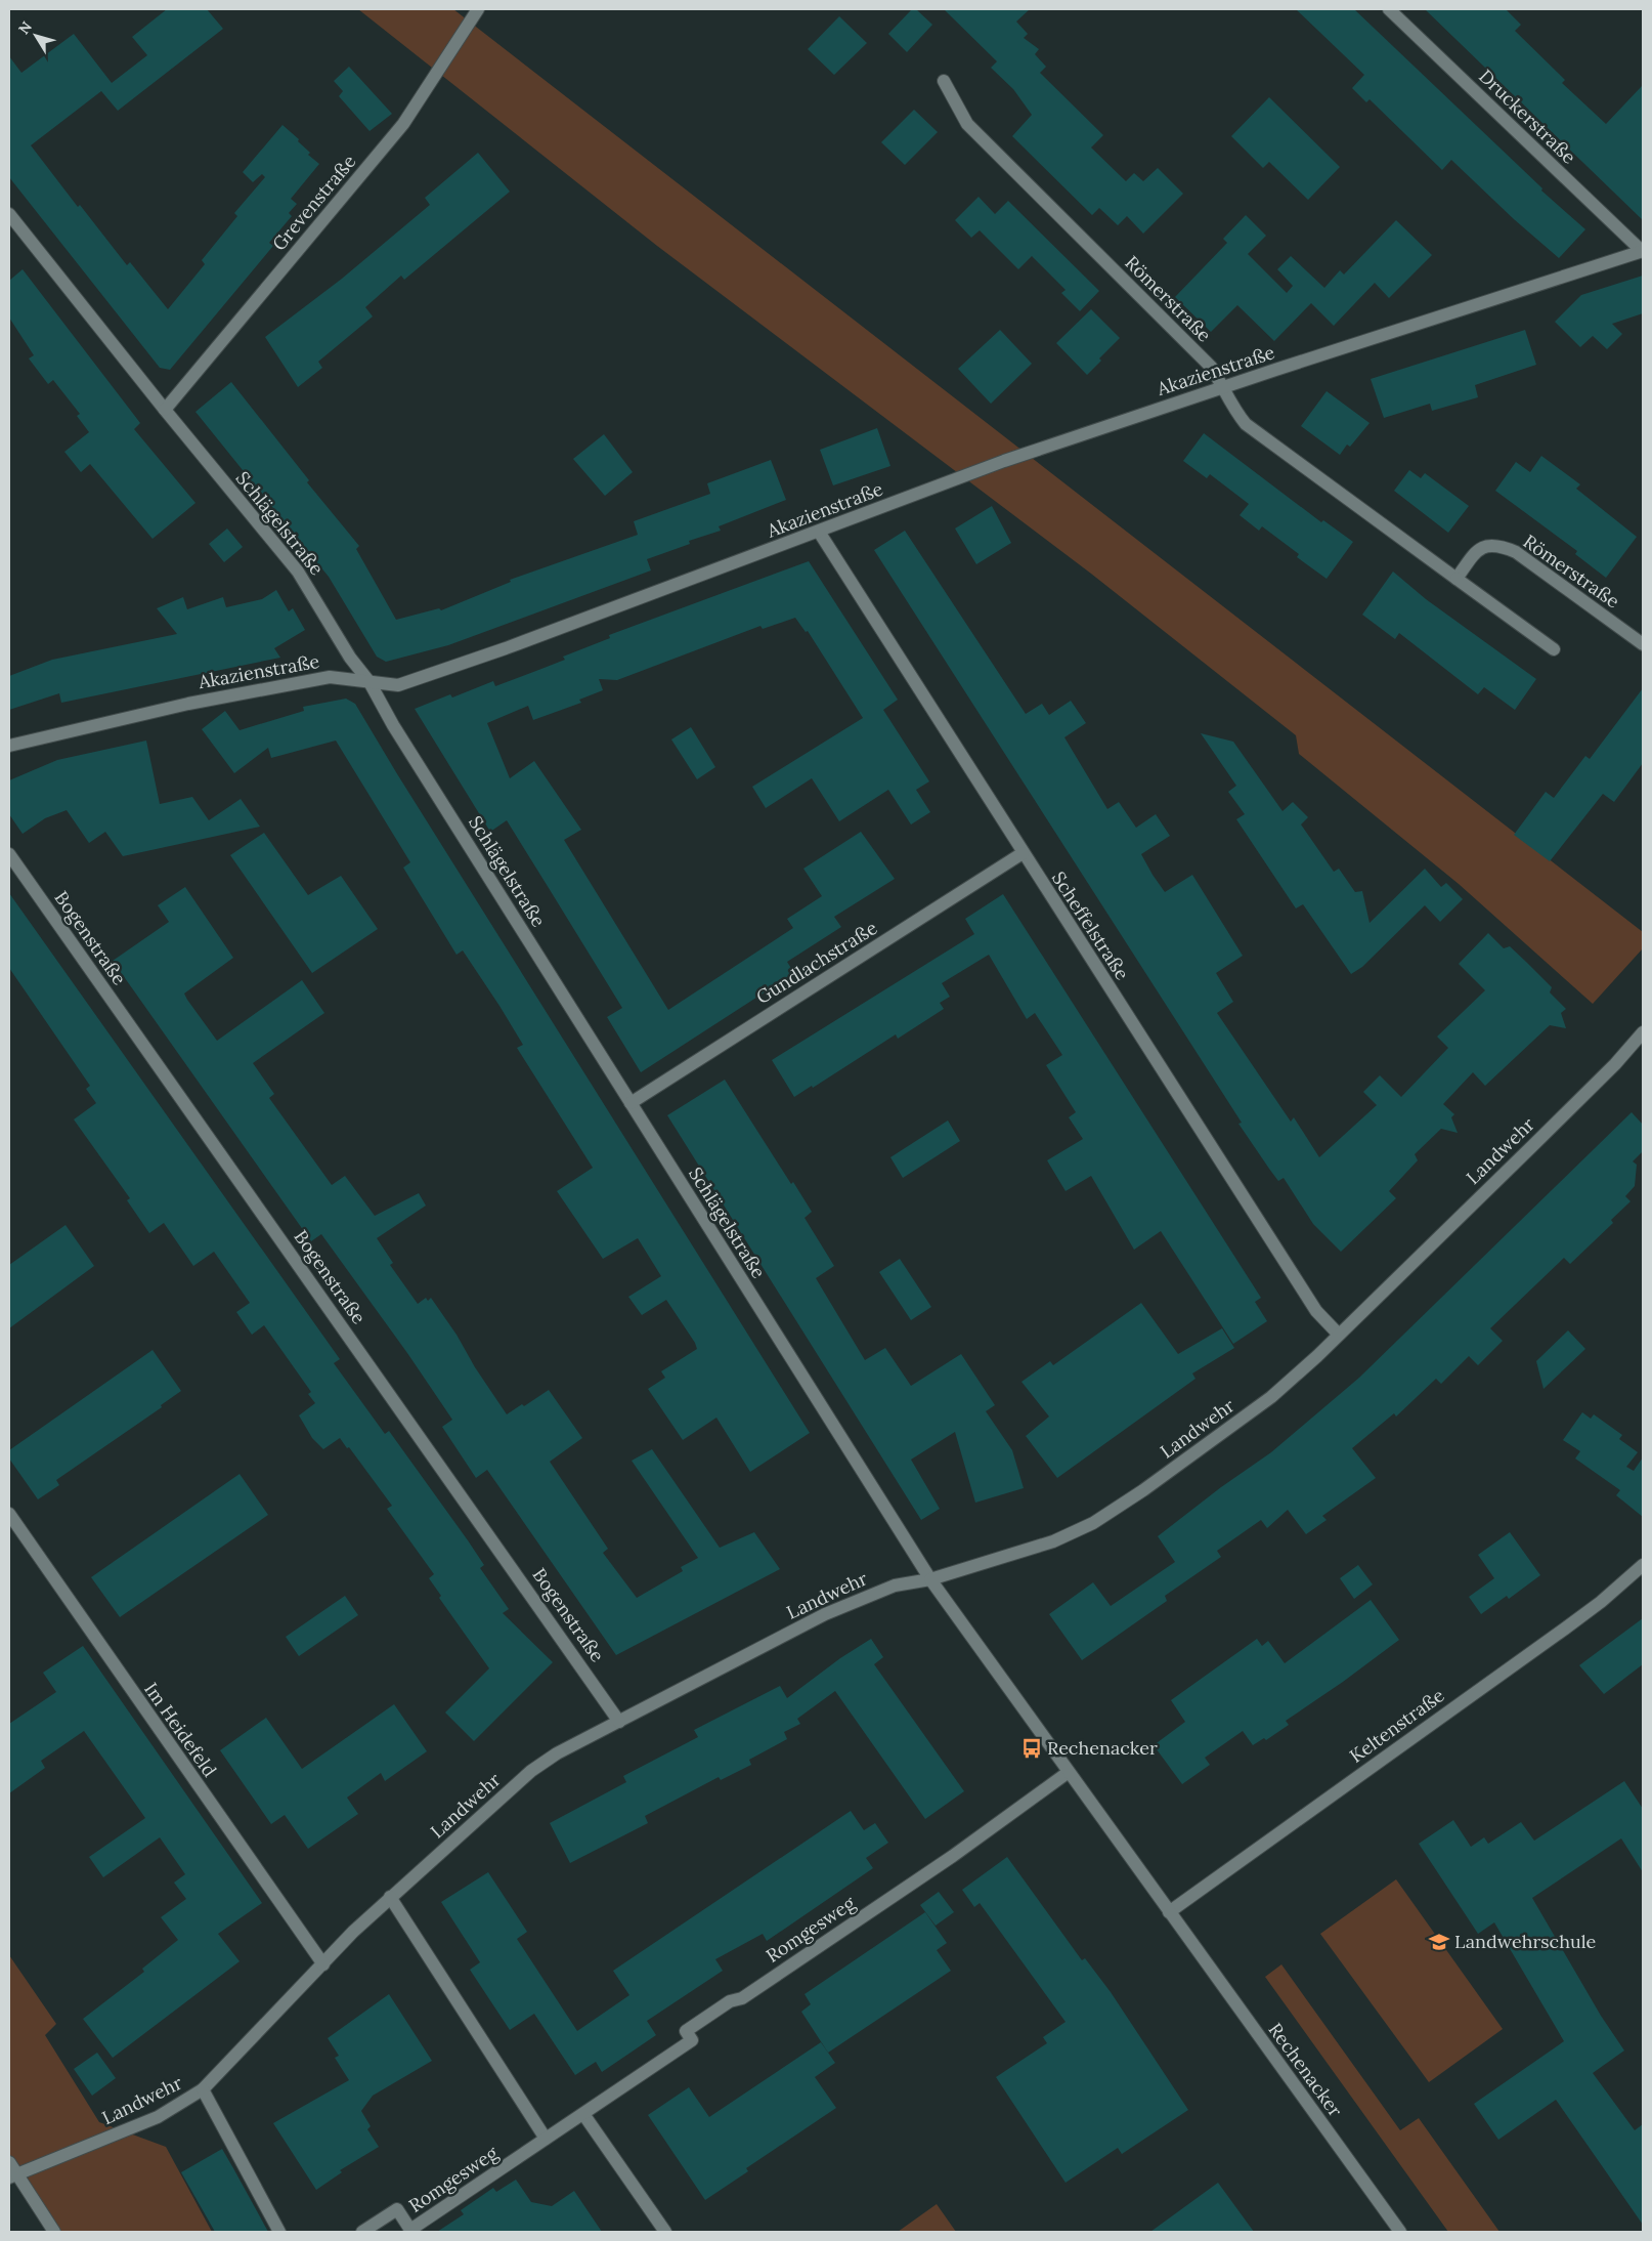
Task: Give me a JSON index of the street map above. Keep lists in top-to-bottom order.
{
  "streets": {
    "street": [
      "Druckerstraße",
      "Grevenstraße",
      "Römerstraße",
      "Akazienstraße",
      "Schlägelstraße",
      "Scheffelstraße",
      "Bogenstraße",
      "Gundlachstraße",
      "Landwehr",
      "Keltenstraße",
      "Im Heidefeld",
      "Romgesweg",
      "Rechenacker"
    ]
  },
  "crossings": [
    ["Druckerstraße", "Akazienstraße"],
    ["Grevenstraße", "Schlägelstraße"],
    ["Römerstraße", "Akazienstraße"],
    ["Akazienstraße", "Schlägelstraße"],
    ["Akazienstraße", "Scheffelstraße"],
    ["Schlägelstraße", "Gundlachstraße"],
    ["Schlägelstraße", "Landwehr"],
    ["Schlägelstraße", "Rechenacker"],
    ["Scheffelstraße", "Gundlachstraße"],
    ["Scheffelstraße", "Landwehr"],
    ["Bogenstraße", "Landwehr"],
    ["Landwehr", "Im Heidefeld"],
    ["Landwehr", "Rechenacker"],
    ["Keltenstraße", "Rechenacker"],
    ["Romgesweg", "Rechenacker"]
  ],
  "places": {
    "bus stop": ["Rechenacker"],
    "school or university": ["Landwehrschule"]
  },
  "north": "top left"
}
